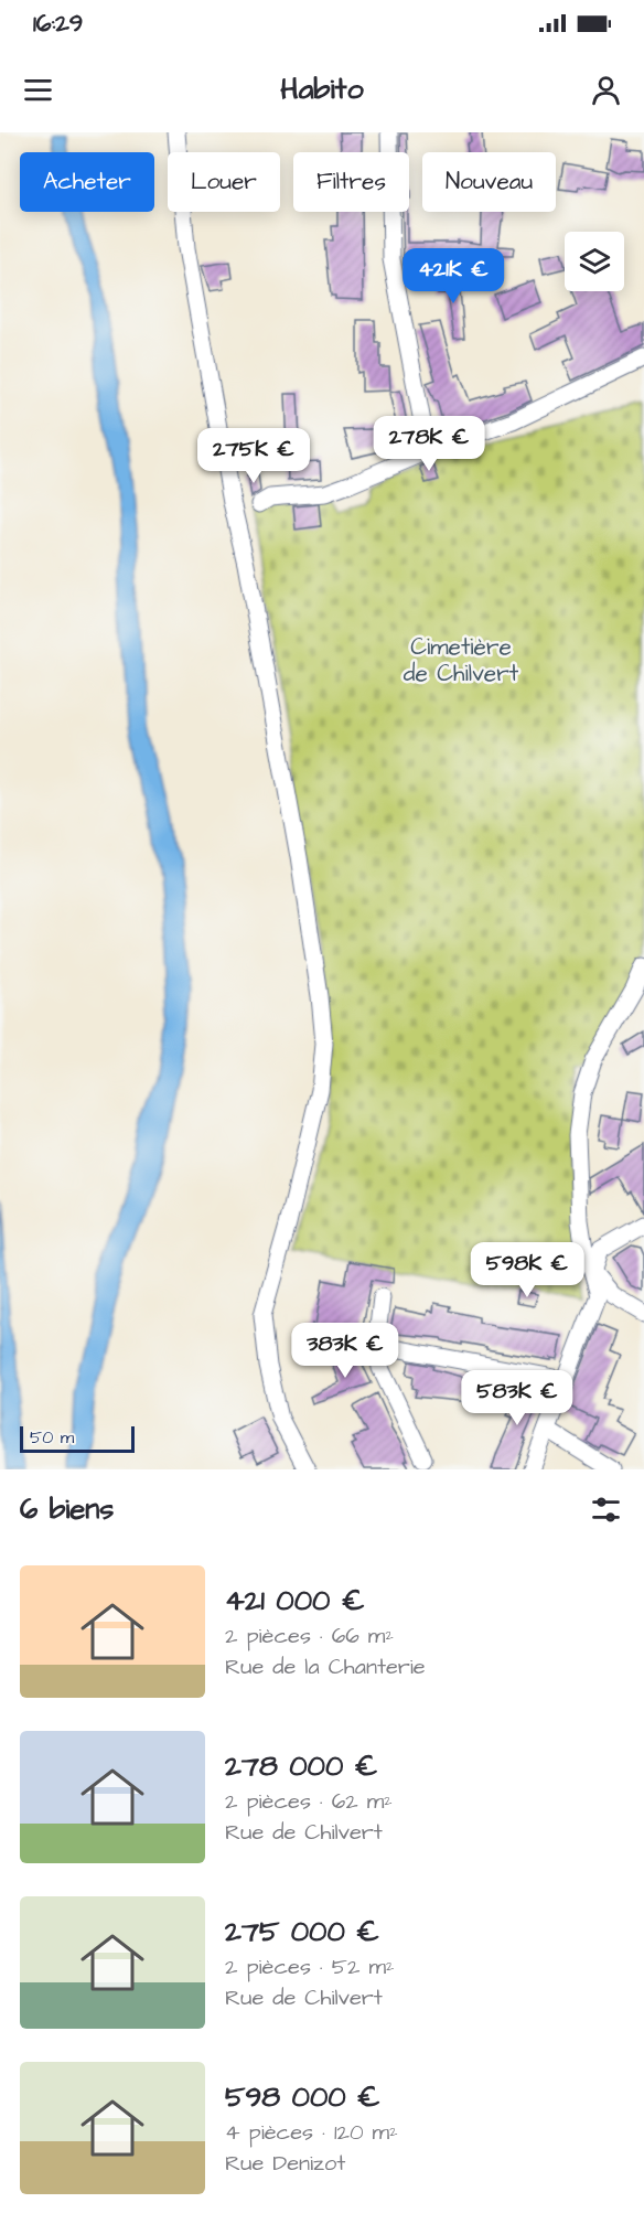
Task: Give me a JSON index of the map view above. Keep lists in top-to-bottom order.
{
  "parks": ["Cimetière de Chilvert"],
  "scale_bar": "50 m",
  "page": {
    "status": "16:29",
    "header": "Habito",
    "chip": [
      "Acheter",
      "Louer",
      "Filtres",
      "Nouveau"
    ],
    "price": [
      "421K €",
      "278K €",
      "275K €",
      "598K €",
      "383K €",
      "583K €"
    ],
    "scale": "50 m",
    "heading": "6 biens",
    "list": [
      {
        "name": "421 000 €",
        "note": "2 pièces · 66 m² · Rue de la Chanterie"
      },
      {
        "name": "278 000 €",
        "note": "2 pièces · 62 m² · Rue de Chilvert"
      },
      {
        "name": "275 000 €",
        "note": "2 pièces · 52 m² · Rue de Chilvert"
      },
      {
        "name": "598 000 €",
        "note": "4 pièces · 120 m² · Rue Denizot"
      }
    ]
  }
}
